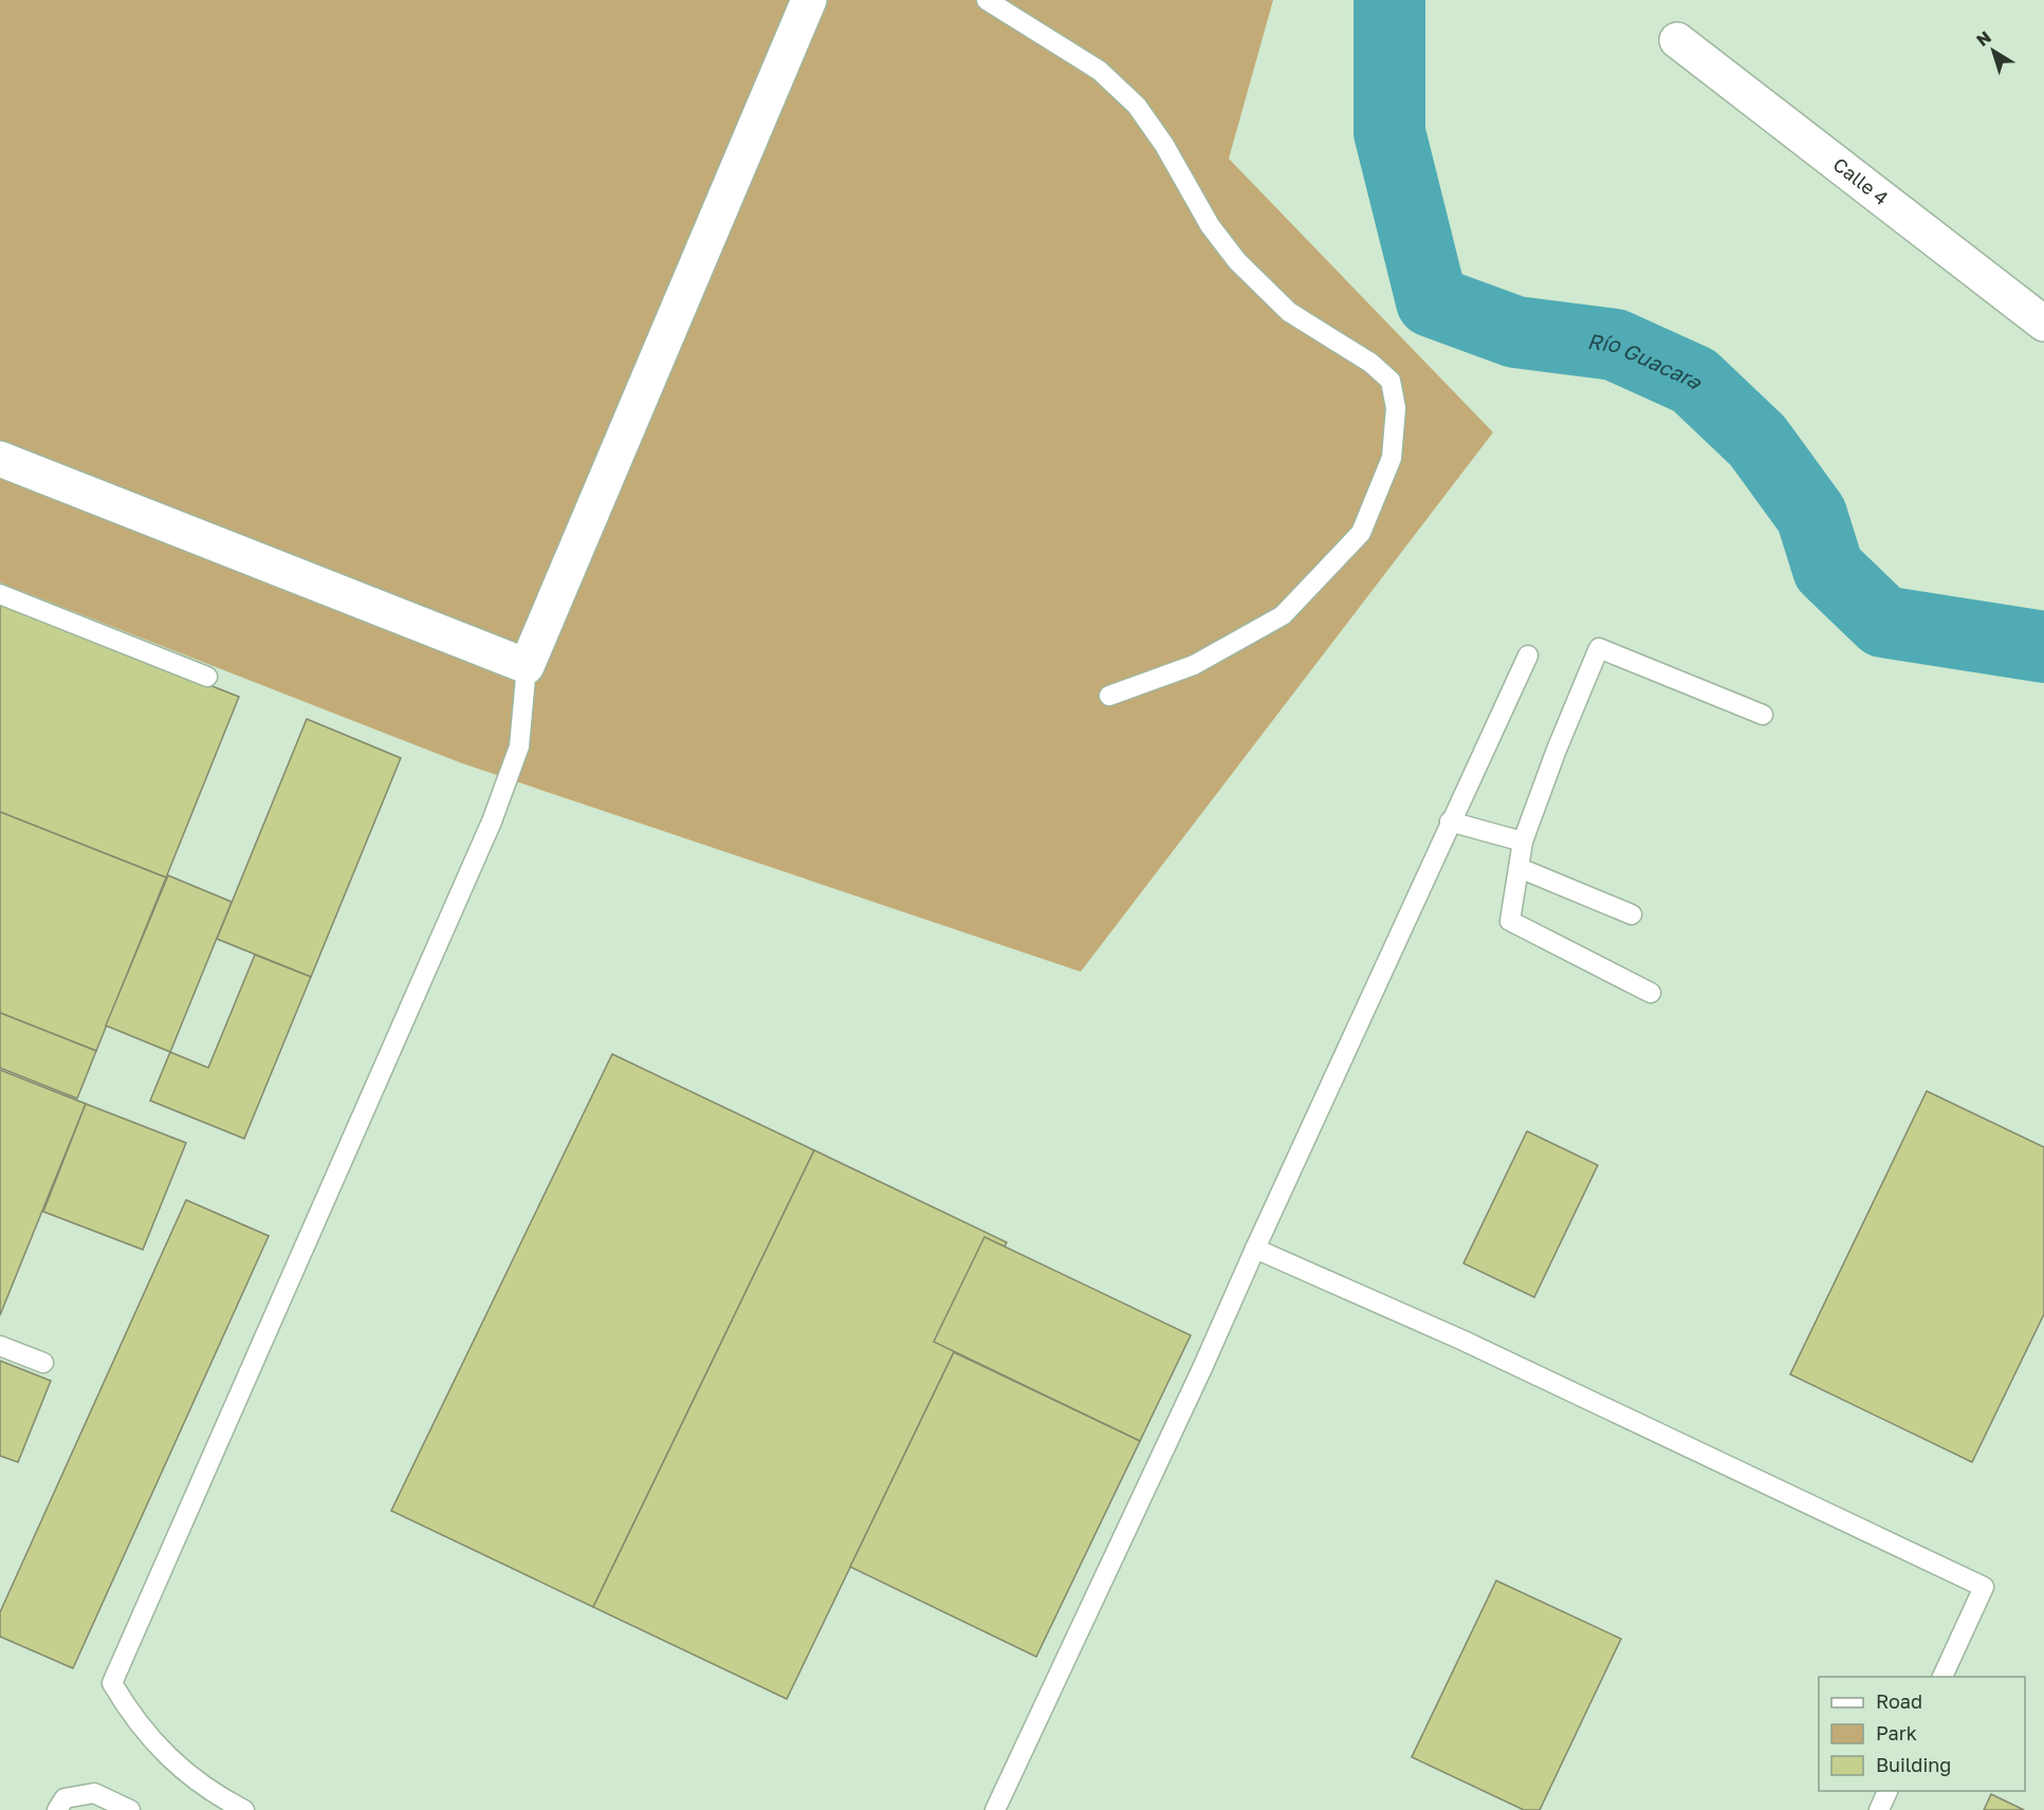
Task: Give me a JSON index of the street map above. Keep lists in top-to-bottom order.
{
  "streets": {
    "street": ["Calle 4"]
  },
  "water": ["Río Guacara"],
  "legend": ["Road", "Park", "Building"],
  "north": "top left"
}
